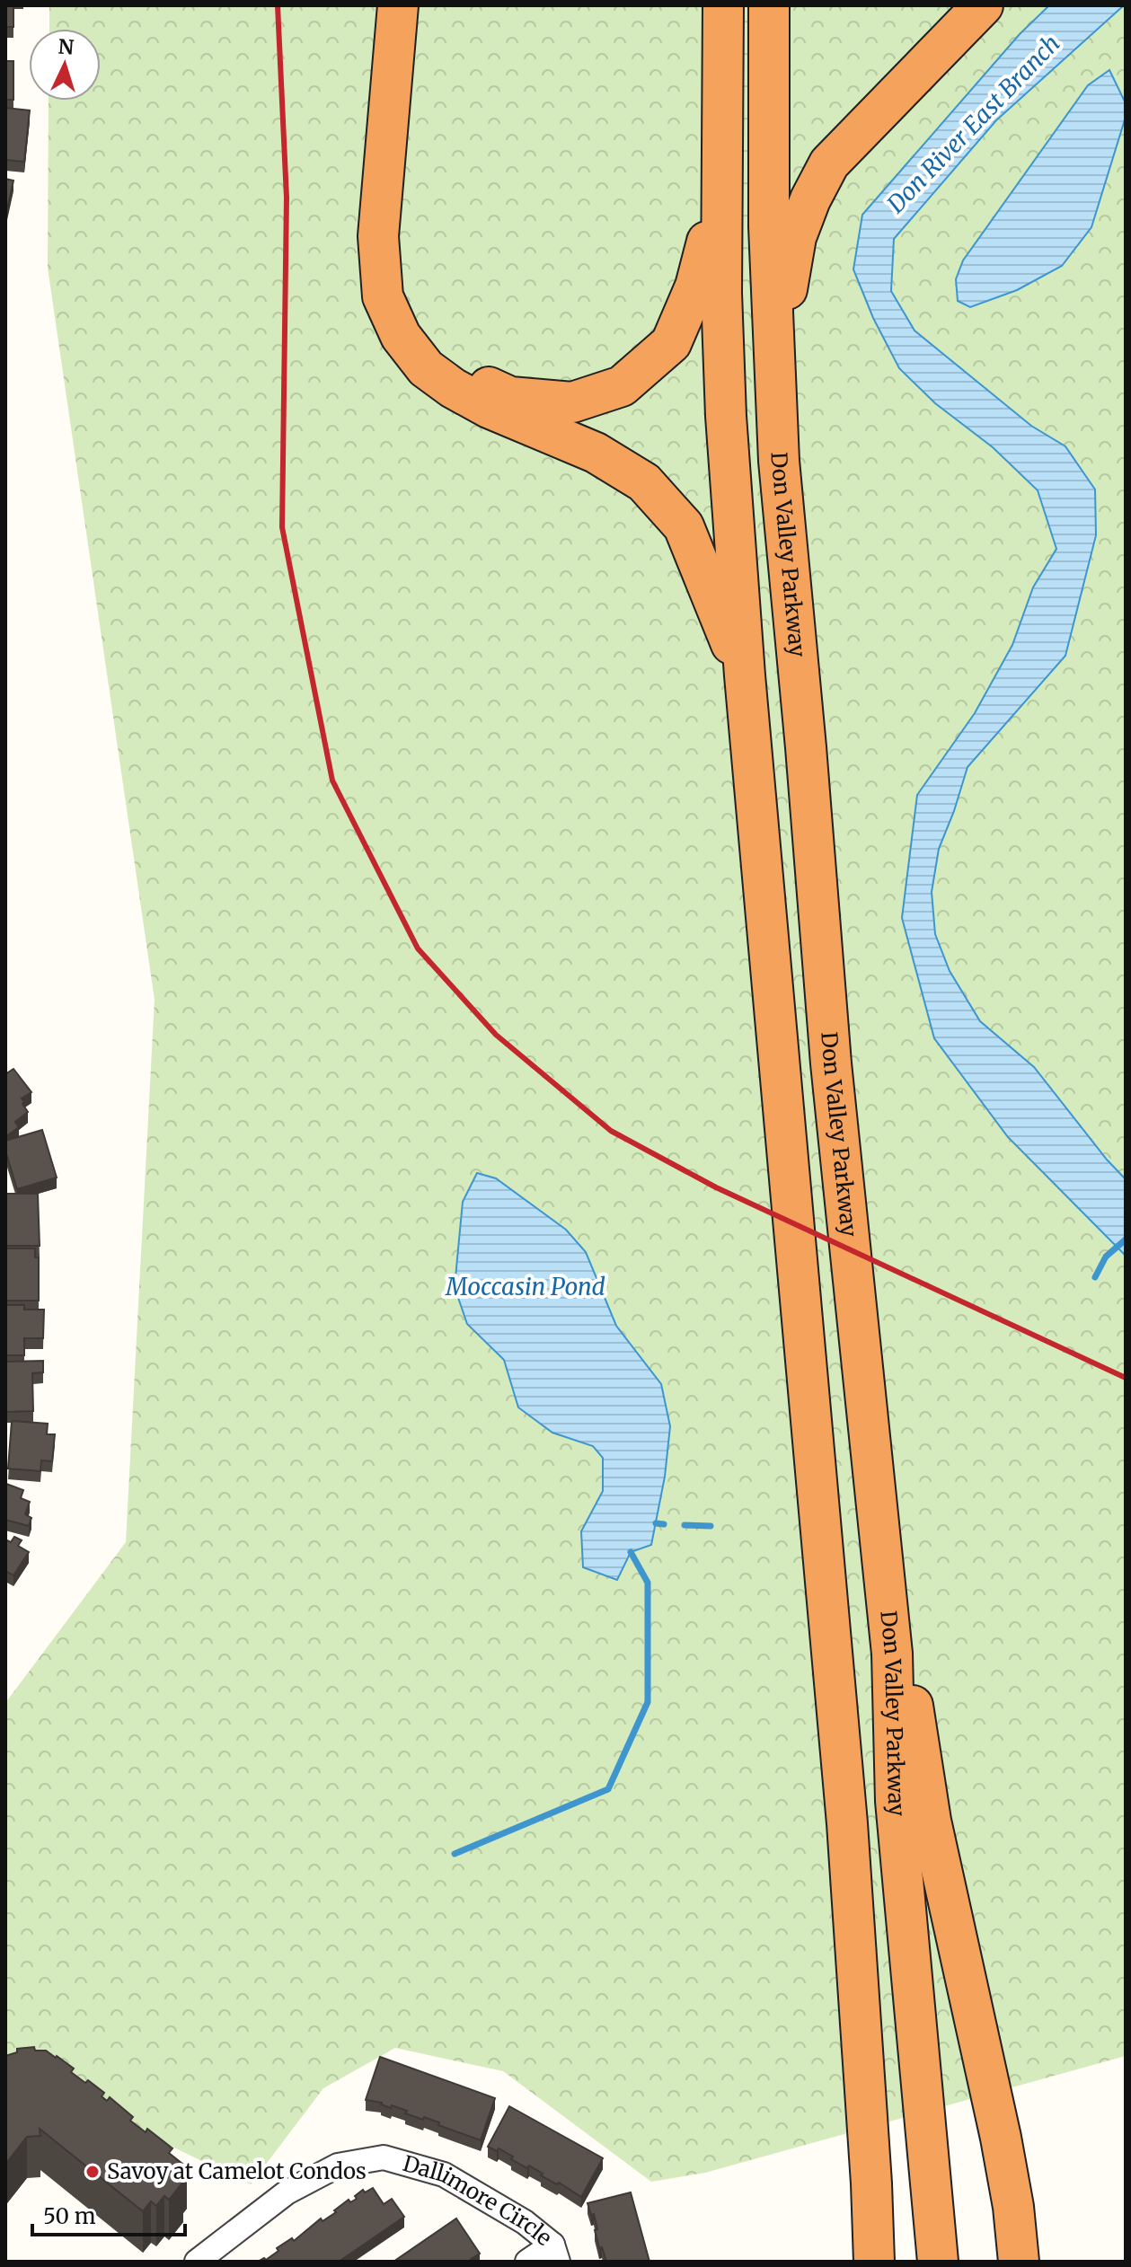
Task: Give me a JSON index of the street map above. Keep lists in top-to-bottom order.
{
  "streets": {
    "highway": ["Don Valley Parkway"],
    "street": ["Dallimore Circle"]
  },
  "water": ["Don River East Branch", "Moccasin Pond"],
  "places": ["Savoy at Camelot Condos"],
  "scale_bar": "50 m",
  "north": "top"
}
